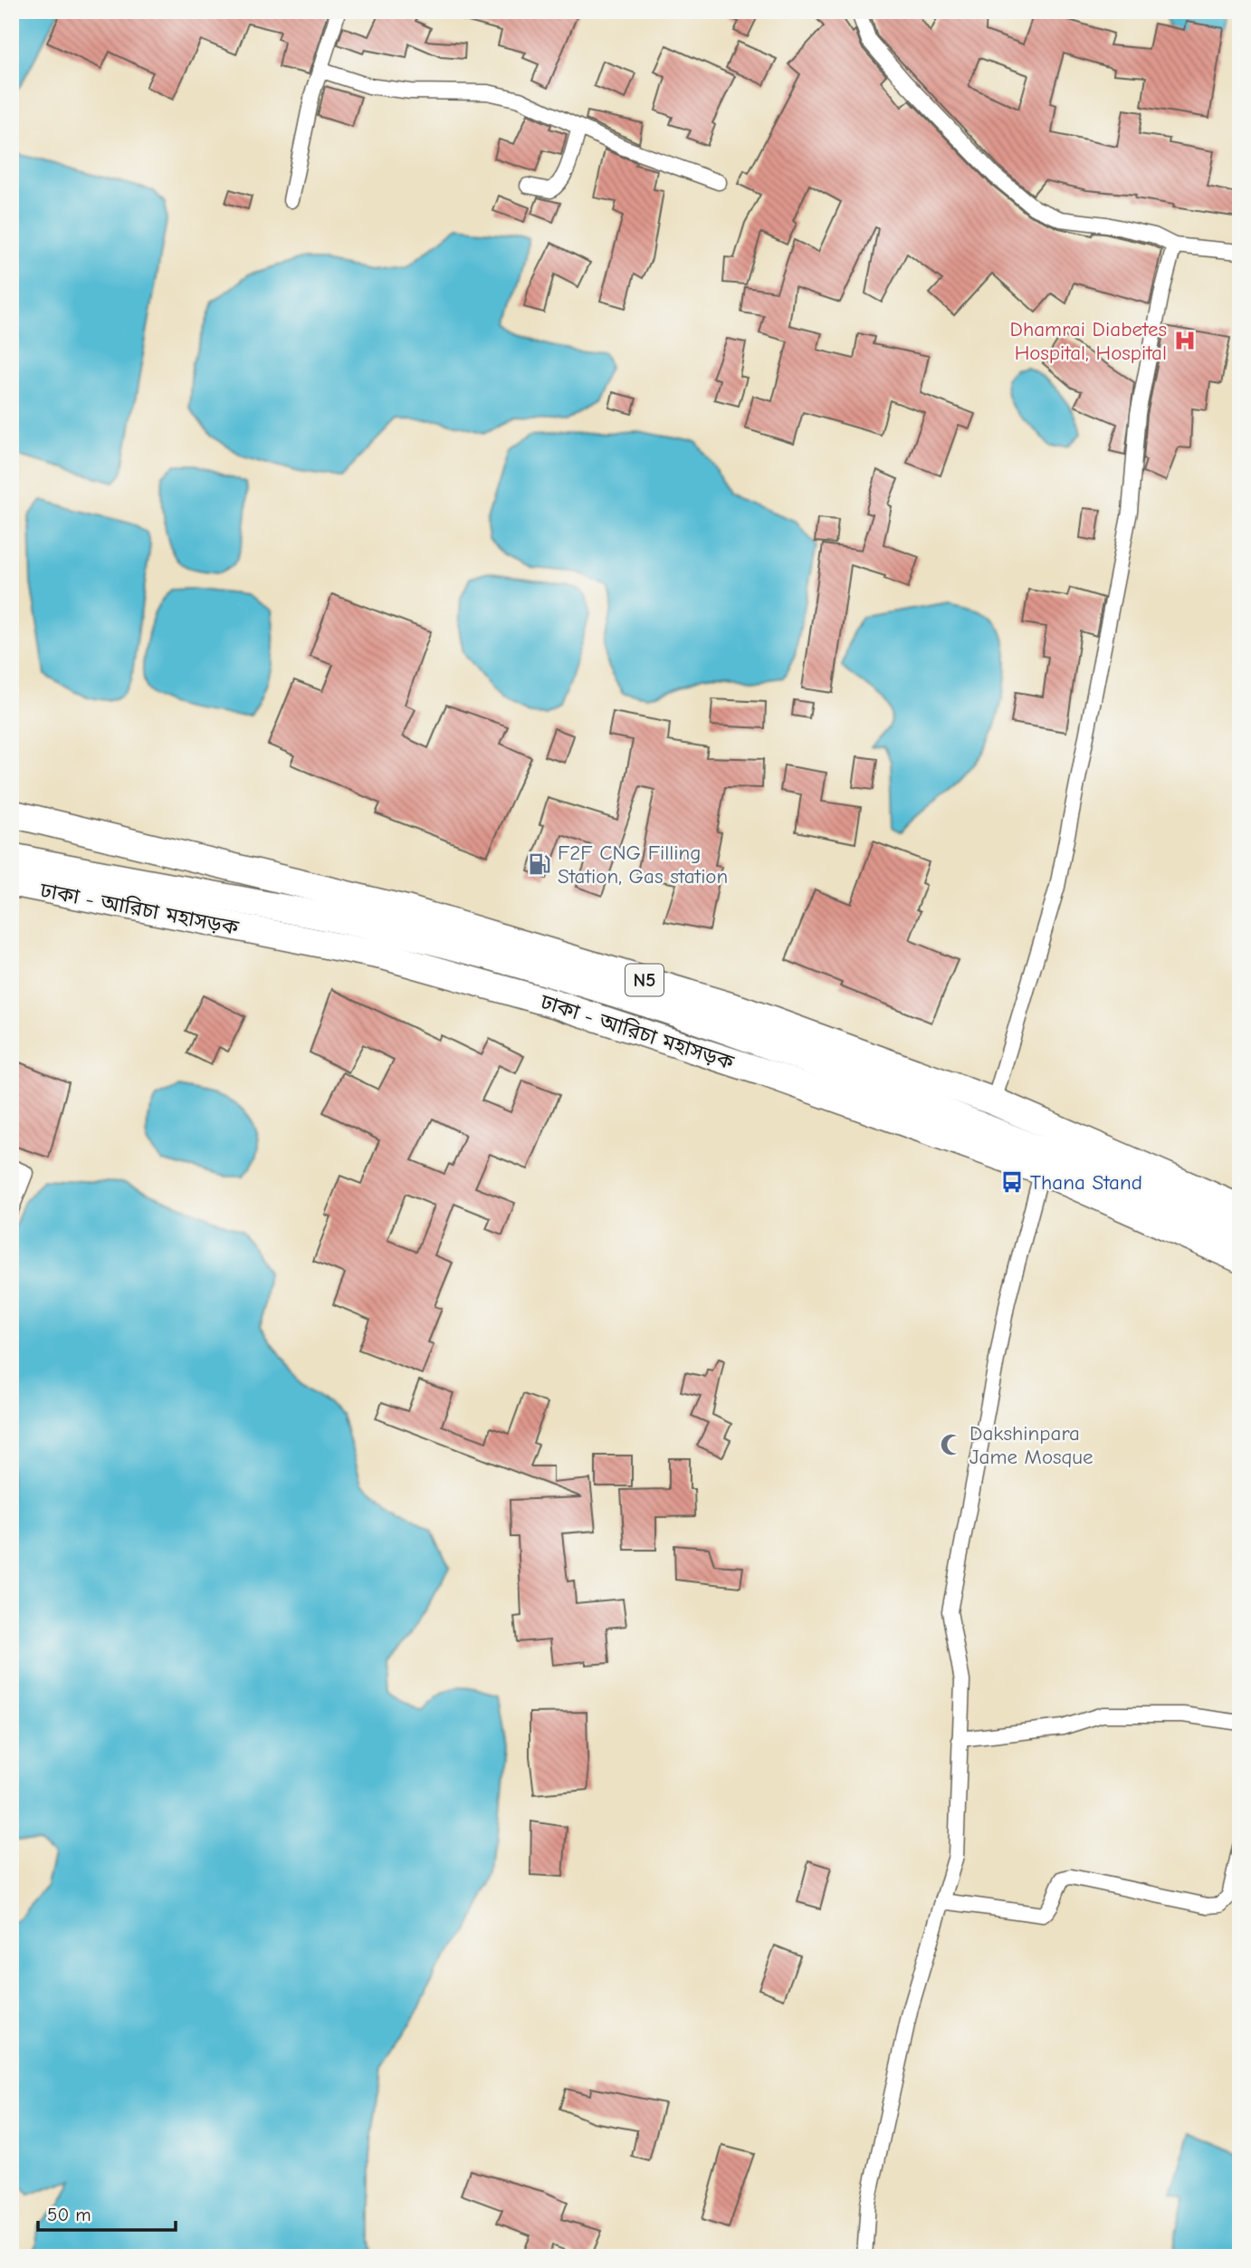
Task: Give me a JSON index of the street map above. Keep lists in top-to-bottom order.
{
  "streets": {
    "highway": ["ঢাকা - আরিচা মহাসড়ক", "N5"]
  },
  "places": {
    "hospital": ["Dhamrai Diabetes Hospital, Hospital"],
    "fuel station": ["F2F CNG Filling Station, Gas station"],
    "bus stop": ["Thana Stand"],
    "mosque": ["Dakshinpara Jame Mosque"]
  },
  "scale_bar": "50 m"
}
